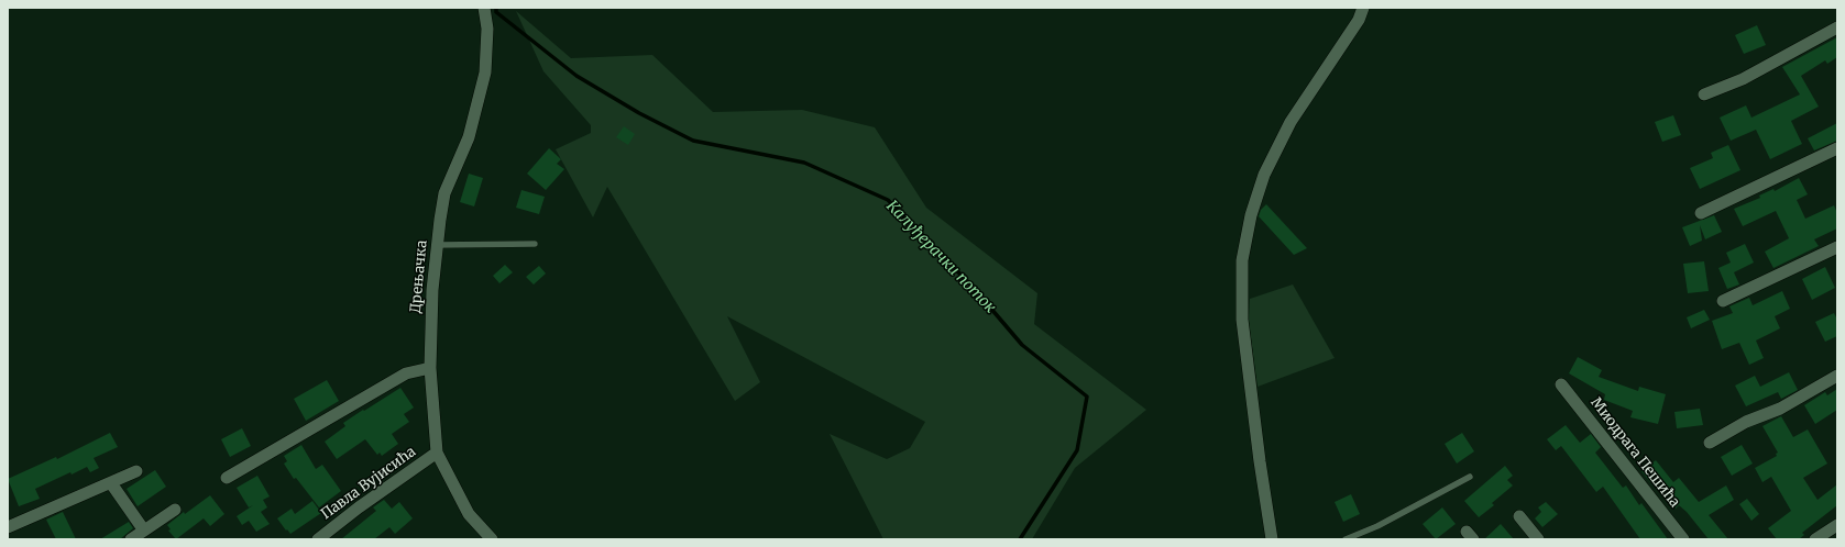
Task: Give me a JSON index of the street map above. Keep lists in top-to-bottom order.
{
  "streets": {
    "street": ["Дрењачка", "Миодрага Пешића", "Павла Вујисића"]
  },
  "crossings": [
    ["Дрењачка", "Павла Вујисића"]
  ],
  "water": ["Калуђерачки поток"]
}
